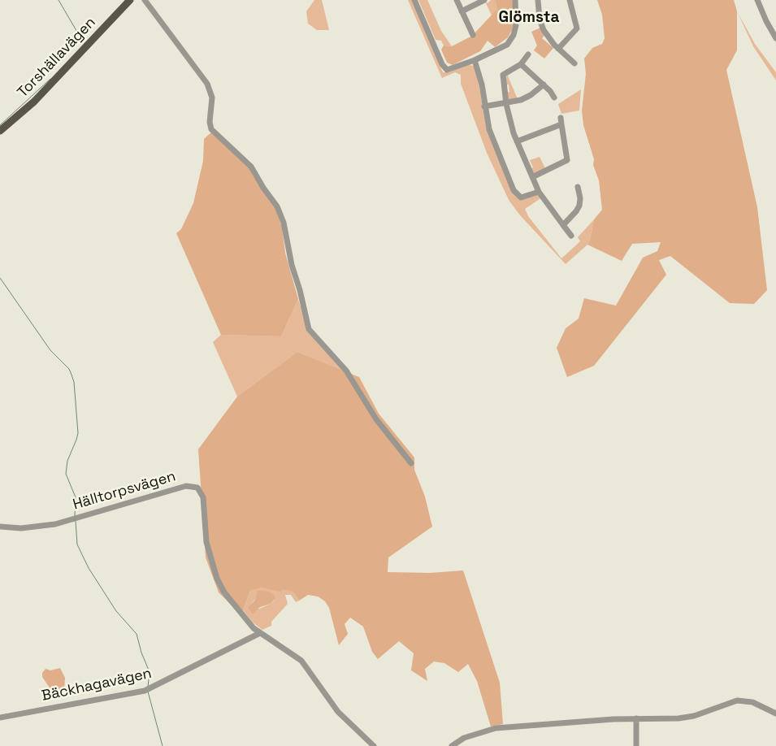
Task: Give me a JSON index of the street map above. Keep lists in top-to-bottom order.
{
  "streets": {
    "main road": ["Torshällavägen"],
    "street": ["Hälltorpsvägen", "Bäckhagavägen"]
  },
  "crossings": [
    ["Hälltorpsvägen", "Bäckhagavägen"]
  ],
  "districts": ["Glömsta"]
}
